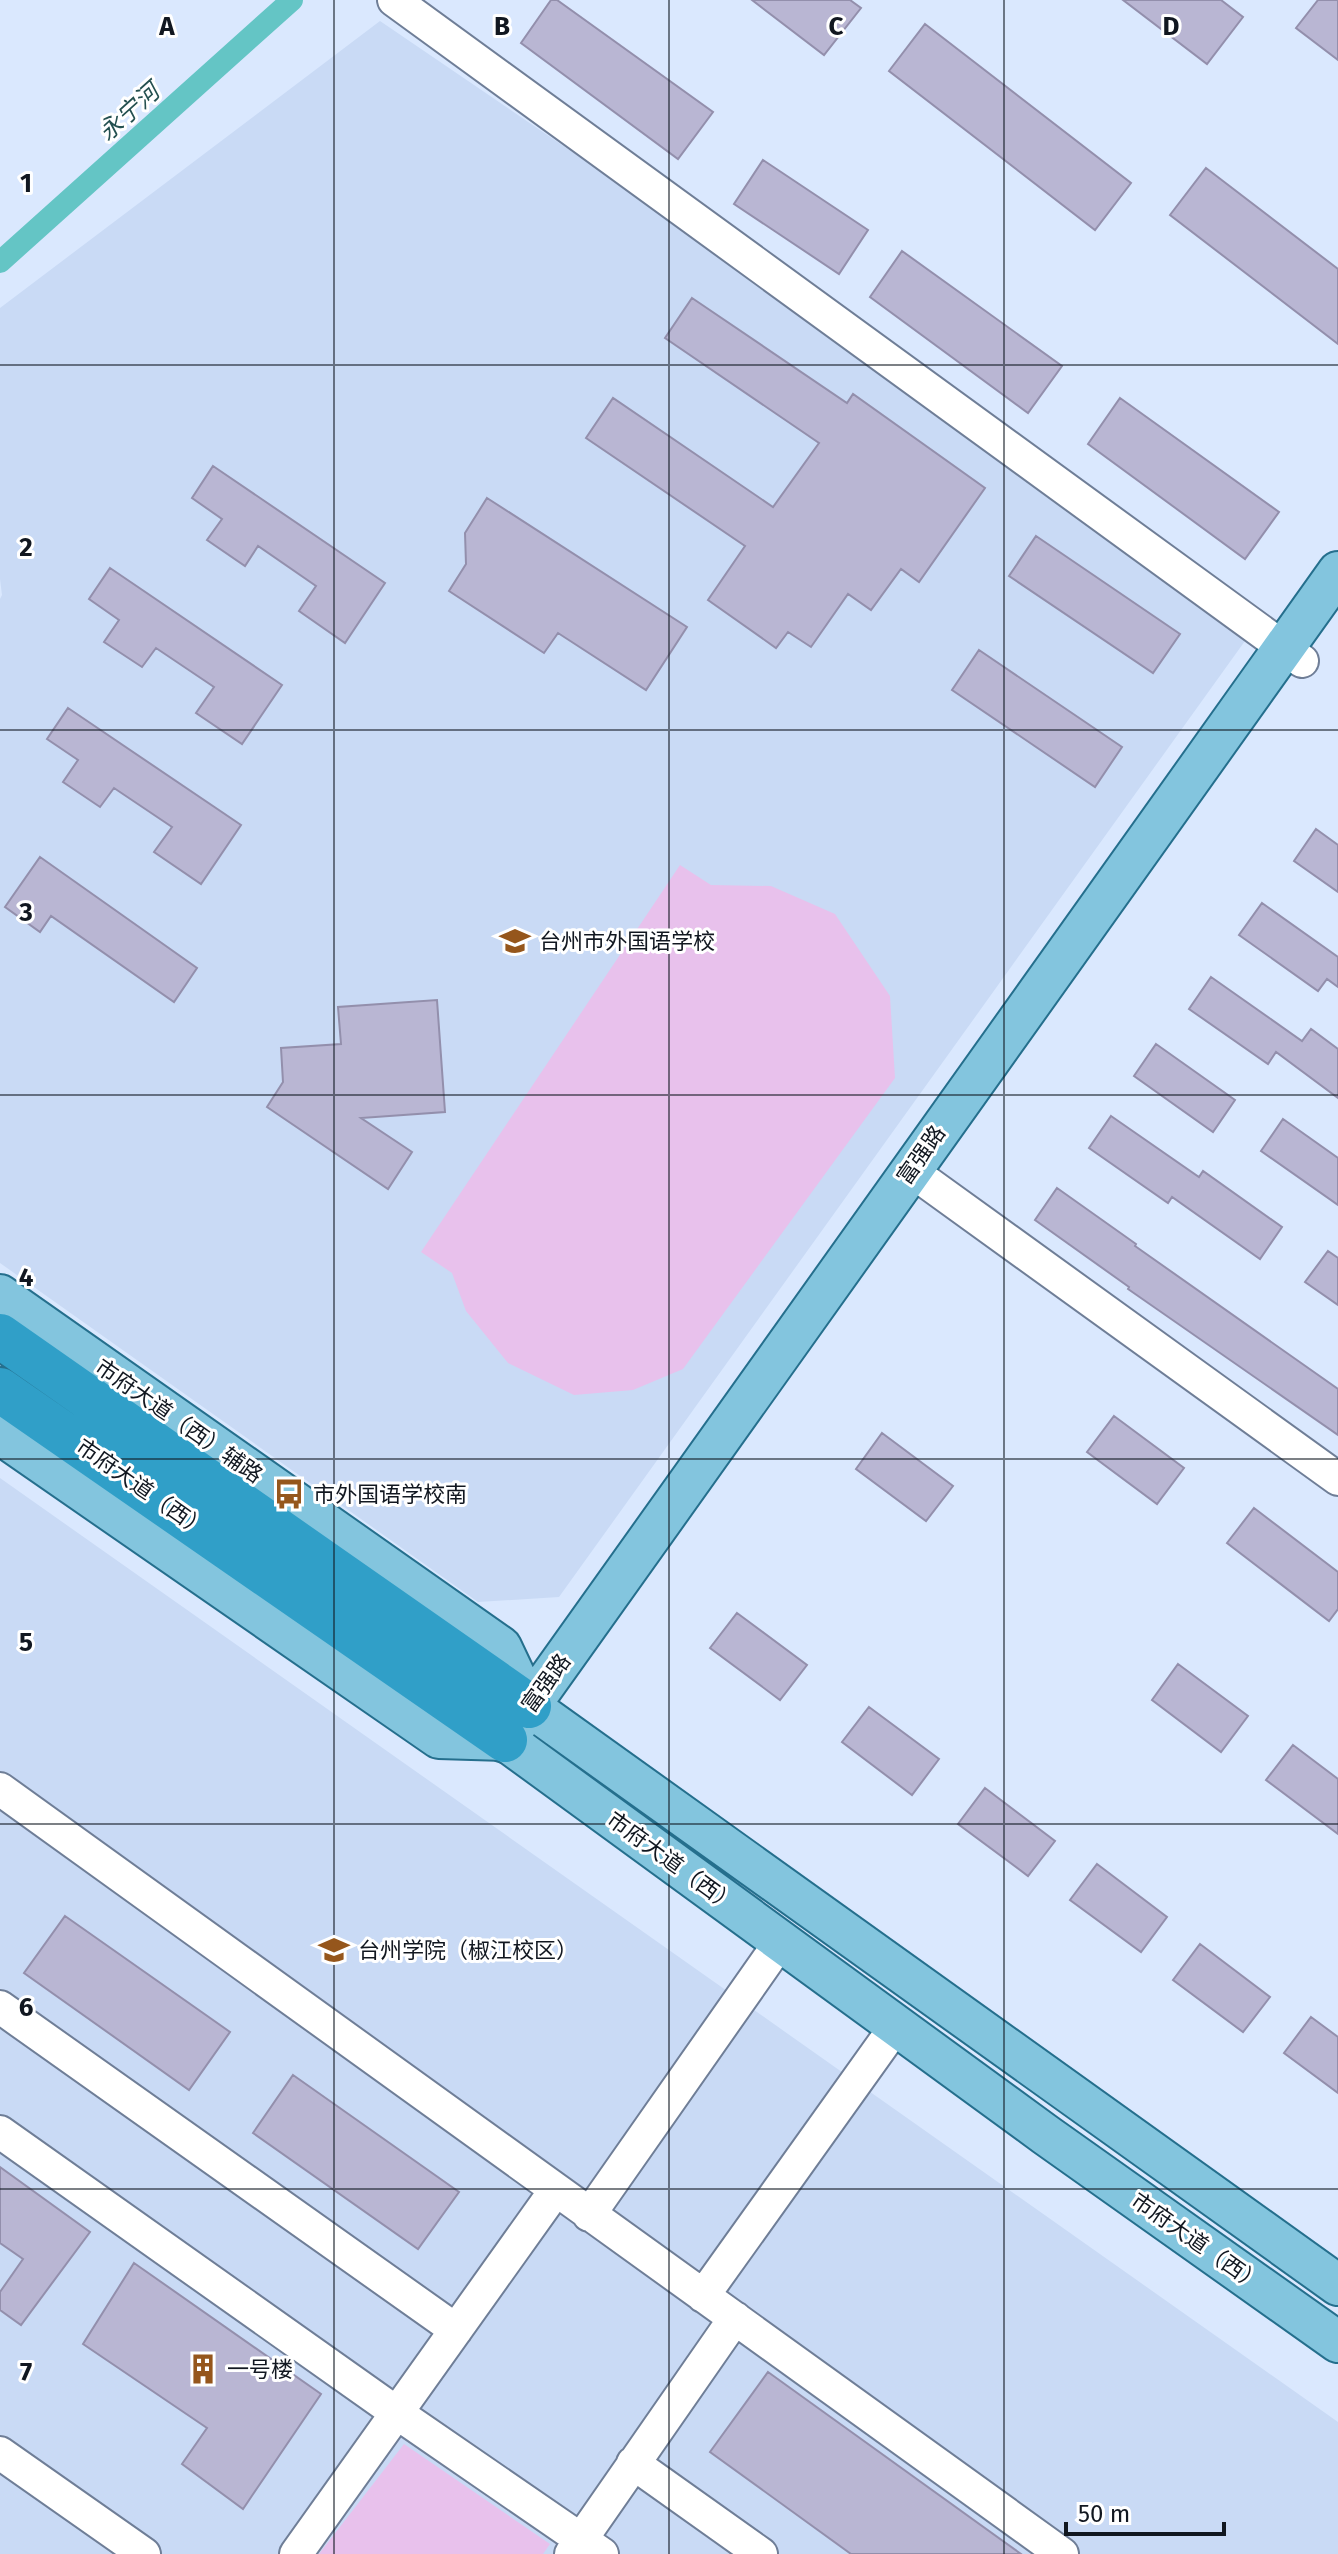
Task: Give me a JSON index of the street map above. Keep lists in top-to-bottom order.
{
  "streets": {
    "highway": ["市府大道（西）"],
    "main road": ["富强路", "市府大道（西）辅路"]
  },
  "crossings": [
    ["富强路", "市府大道（西）辅路"],
    ["富强路", "市府大道（西）"],
    ["市府大道（西）辅路", "市府大道（西）"]
  ],
  "water": ["永宁河"],
  "places": {
    "school or university": ["台州市外国语学校", "台州学院（椒江校区）"],
    "bus stop": ["市外国语学校南"],
    "building": ["一号楼"]
  },
  "scale_bar": "50 m",
  "grid": {
    "columns": [
      "A",
      "B",
      "C",
      "D"
    ],
    "rows": [
      "1",
      "2",
      "3",
      "4",
      "5",
      "6",
      "7"
    ]
  }
}
